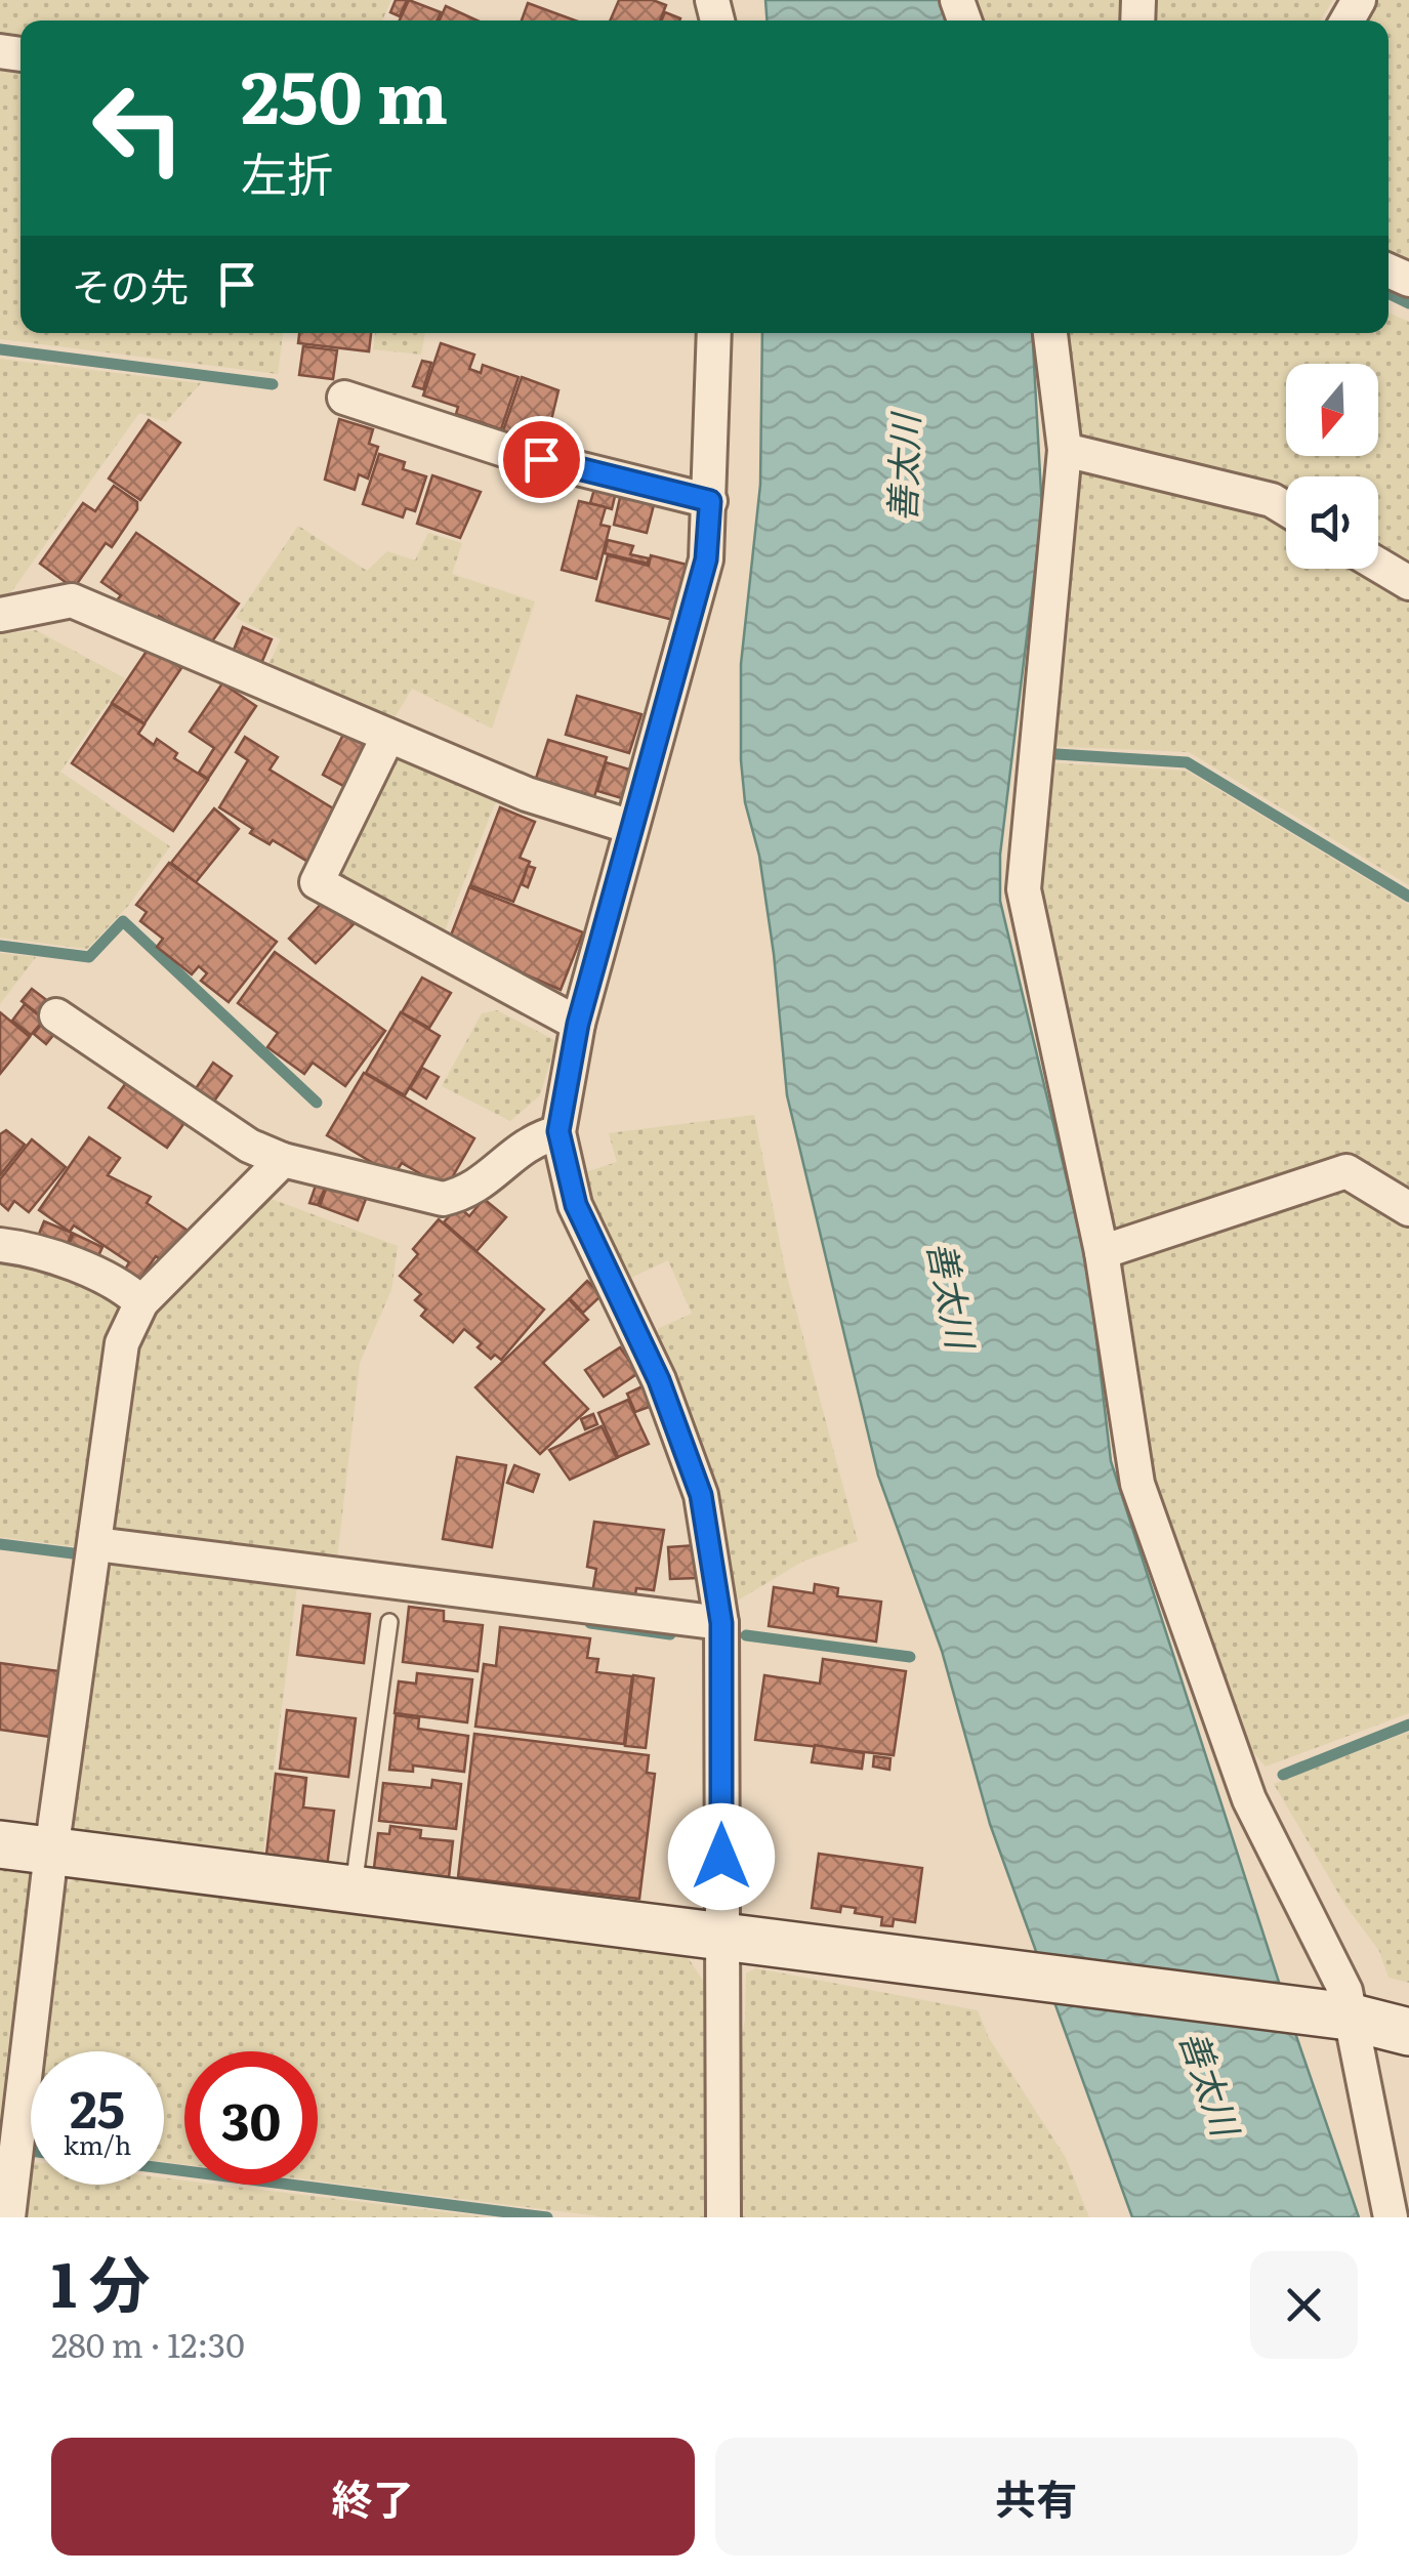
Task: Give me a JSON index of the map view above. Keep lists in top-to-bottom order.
{
  "water": ["善太川"],
  "north": "bottom",
  "page": {
    "turn": ["250 m", "左折"],
    "then": "その先",
    "speed": "25 km/h",
    "limit": "30",
    "heading": ["1 分", "280 m · 12:30"],
    "buttons": ["終了", "共有"]
  }
}
